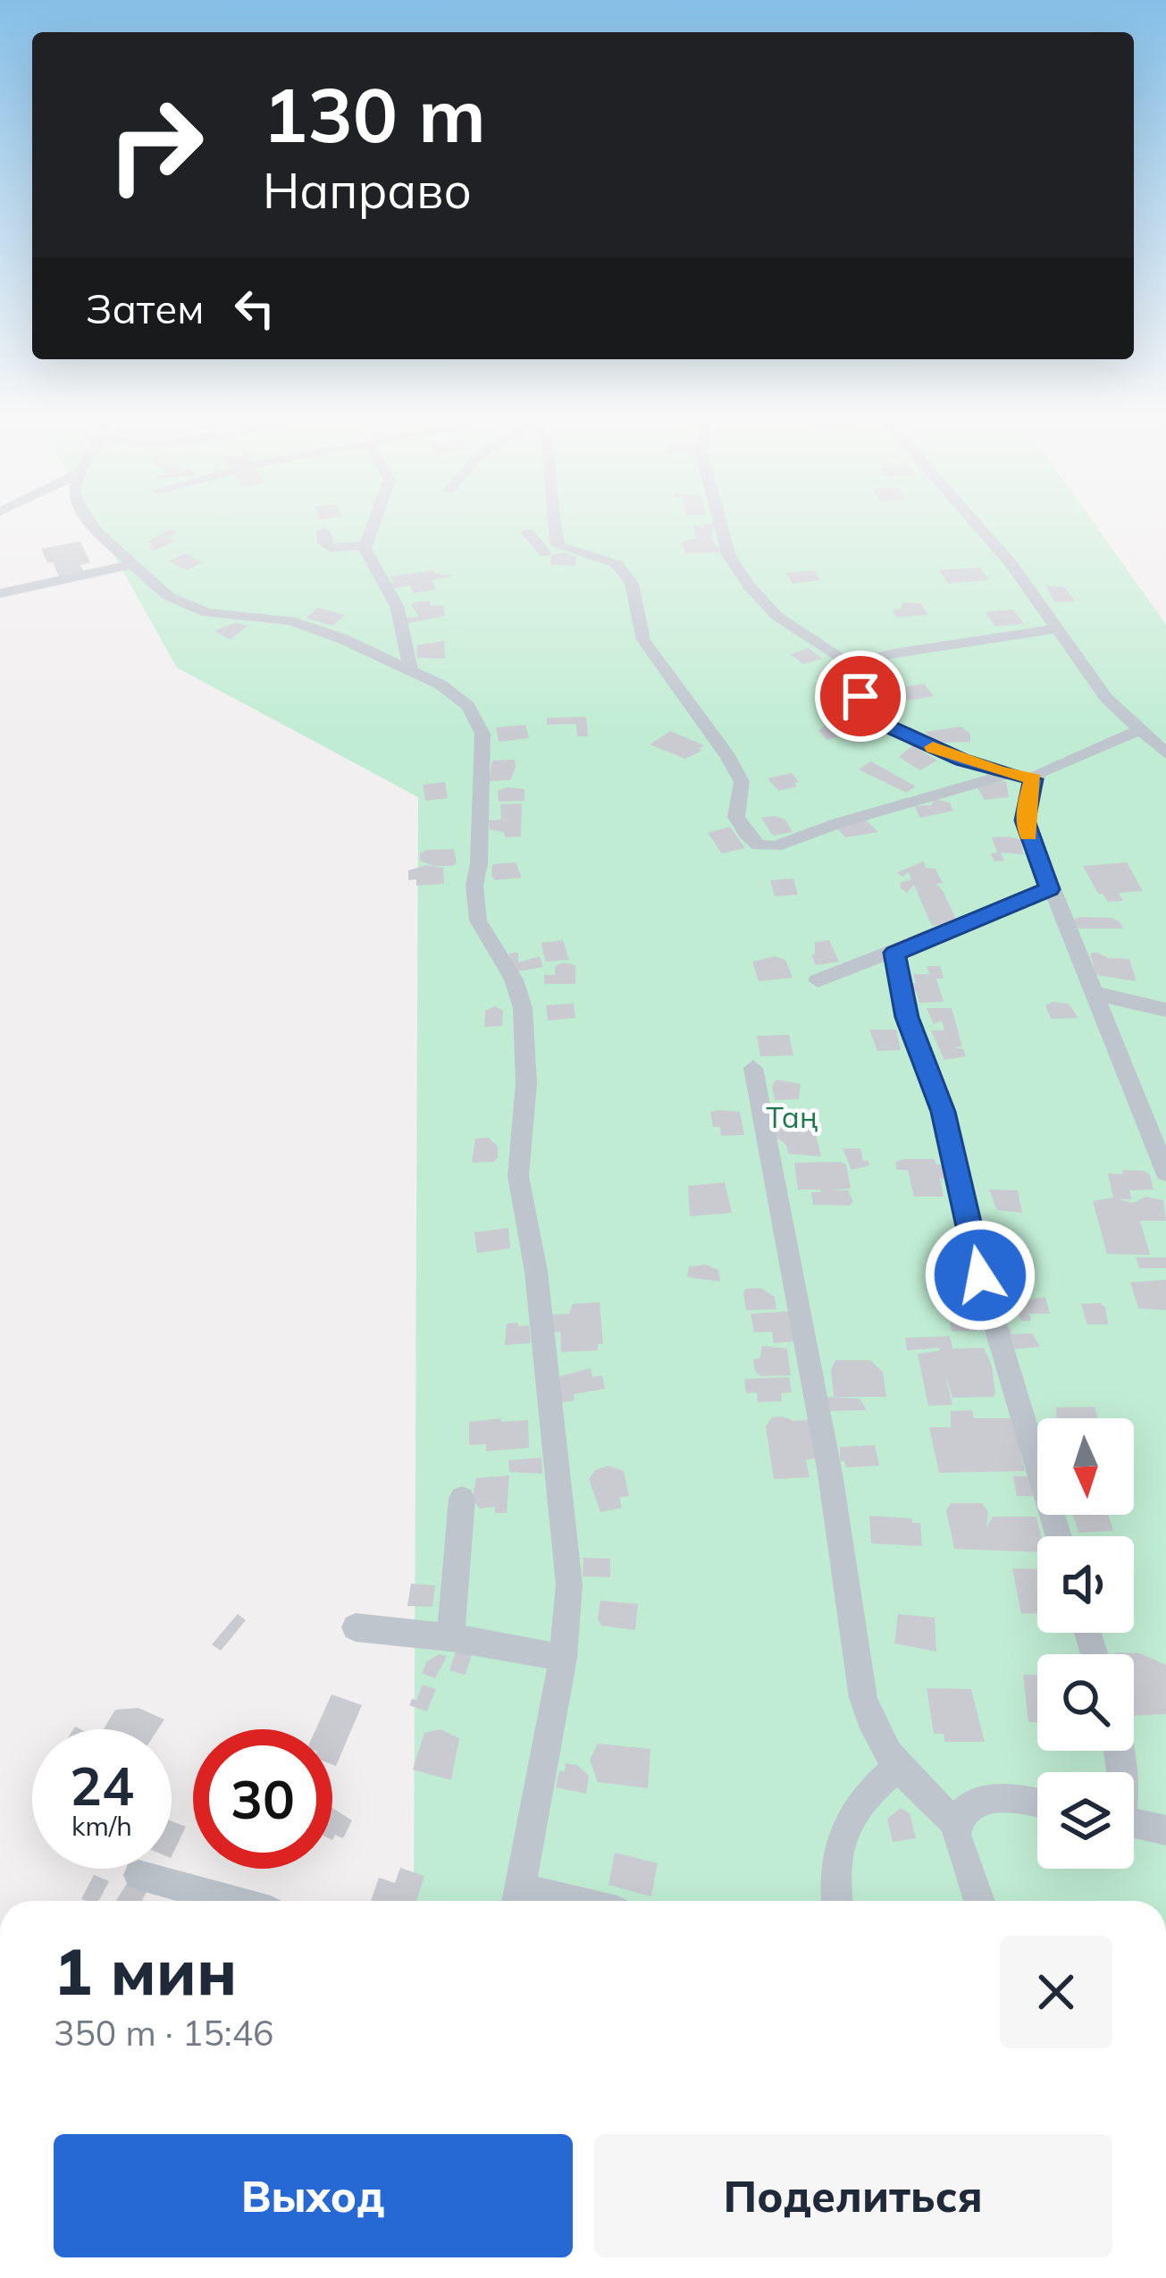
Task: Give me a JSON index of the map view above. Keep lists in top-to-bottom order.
{
  "parks": ["Таң"],
  "north": "bottom",
  "page": {
    "turn": ["130 m", "Направо"],
    "then": "Затем",
    "speed": "24 km/h",
    "limit": "30",
    "heading": ["1 мин", "350 m · 15:46"],
    "buttons": ["Выход", "Поделиться"]
  }
}
